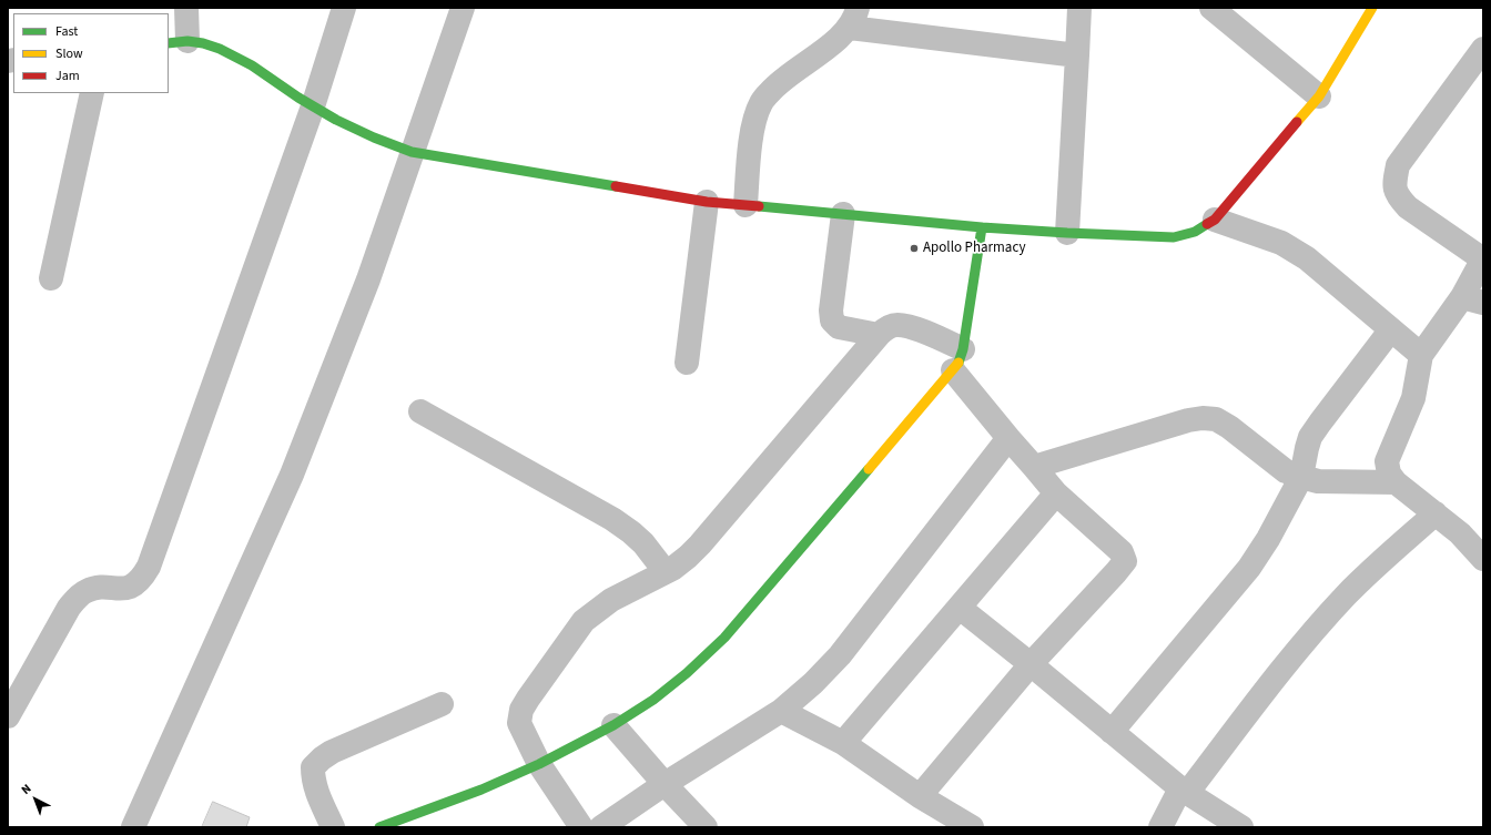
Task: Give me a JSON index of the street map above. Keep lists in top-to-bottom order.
{
  "places": ["Apollo Pharmacy"],
  "legend": ["Fast", "Slow", "Jam"],
  "north": "top left"
}
